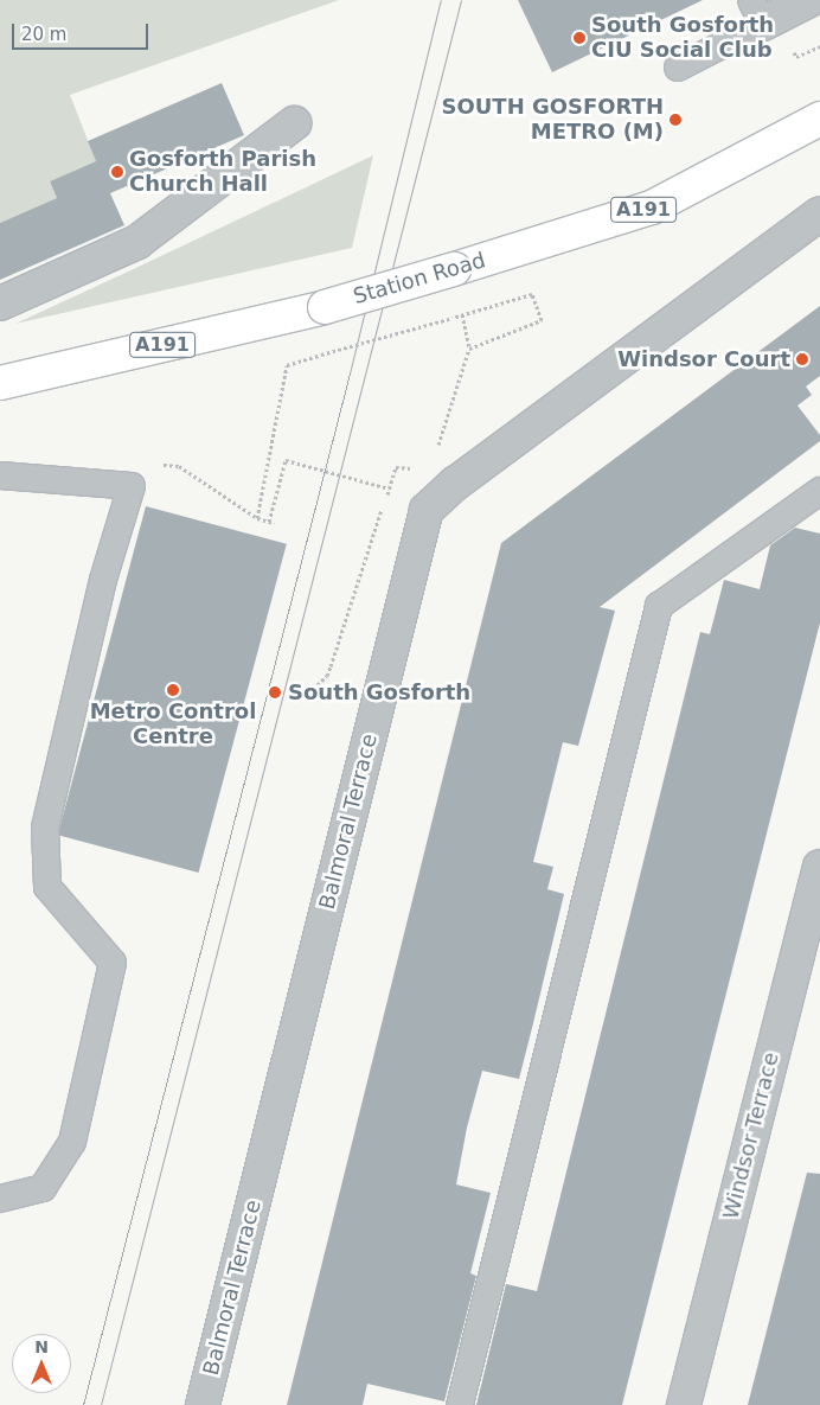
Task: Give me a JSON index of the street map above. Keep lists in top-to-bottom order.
{
  "streets": {
    "main road": ["A191", "Station Road"],
    "street": ["Balmoral Terrace", "Windsor Terrace"]
  },
  "places": [
    "South Gosforth CIU Social Club",
    "SOUTH GOSFORTH METRO (M)",
    "Gosforth Parish Church Hall",
    "Windsor Court",
    "Metro Control Centre",
    "South Gosforth"
  ],
  "scale_bar": "20 m",
  "north": "top"
}
